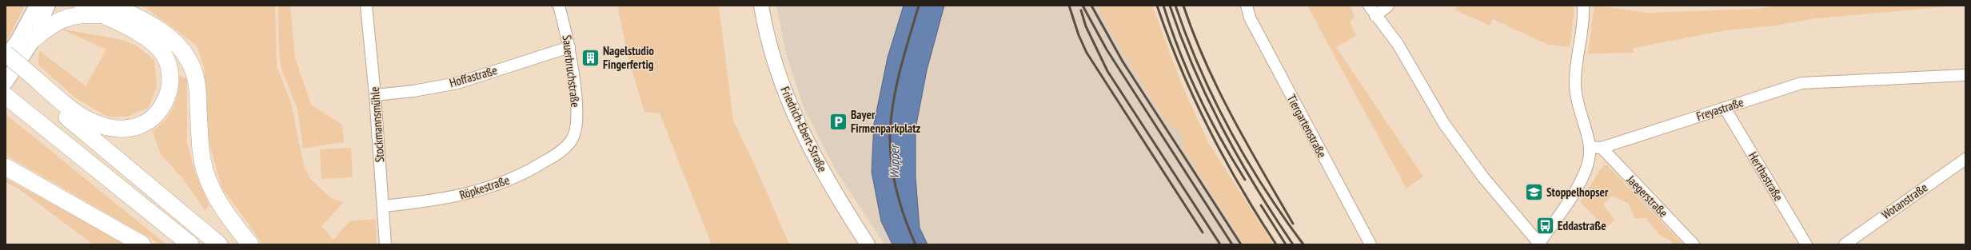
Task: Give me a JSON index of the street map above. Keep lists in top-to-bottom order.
{
  "streets": {
    "main road": ["Friedrich-Ebert-Straße"],
    "street": [
      "Sauerbruchstraße",
      "Hoffastraße",
      "Freyastraße",
      "Stockmannsmühle",
      "Tiergartenstraße",
      "Herthastraße",
      "Röpkestraße",
      "Jaegerstraße",
      "Wotanstraße"
    ]
  },
  "crossings": [
    ["Sauerbruchstraße", "Hoffastraße"],
    ["Sauerbruchstraße", "Röpkestraße"],
    ["Hoffastraße", "Stockmannsmühle"],
    ["Freyastraße", "Herthastraße"],
    ["Freyastraße", "Jaegerstraße"],
    ["Stockmannsmühle", "Röpkestraße"]
  ],
  "water": ["Wupper"],
  "places": {
    "building": ["Nagelstudio Fingerfertig"],
    "parking": ["Bayer Firmenparkplatz"],
    "school or university": ["Stoppelhopser"],
    "bus stop": ["Eddastraße"]
  }
}
